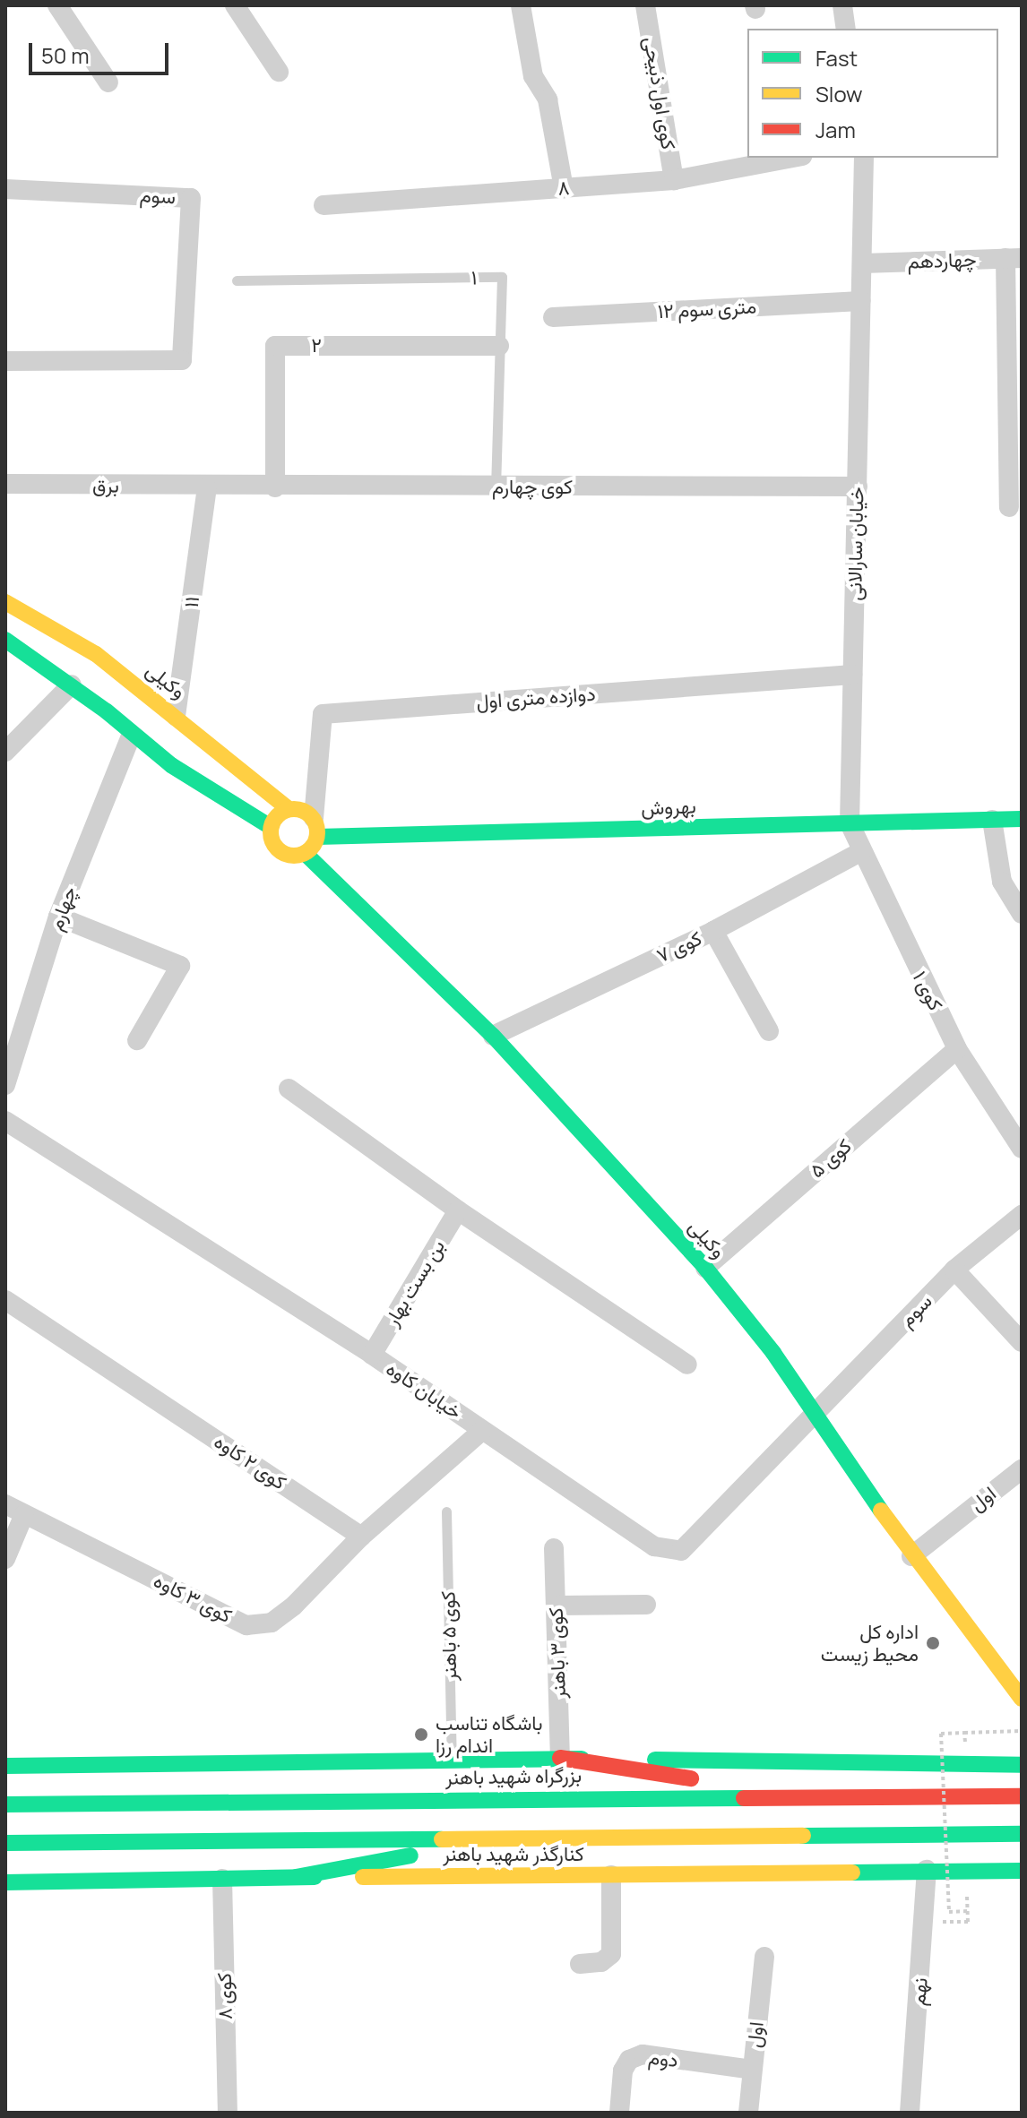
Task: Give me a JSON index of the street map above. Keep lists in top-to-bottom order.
{
  "streets": {
    "main road": [
      "وکیلی",
      "بهروش",
      "بزرگراه شهید باهنر",
      "کنارگذر شهید باهنر"
    ],
    "street": [
      "کوی اول ذبیحی",
      "۸",
      "سوم",
      "چهاردهم",
      "۱۲ متری سوم",
      "۲",
      "برق",
      "کوی چهارم",
      "خیابان سارالانی",
      "۱۱",
      "دوازده متری اول",
      "چهارم",
      "کوی ۷",
      "کوی ۱",
      "کوی ۵",
      "بن بست بهار",
      "خیابان کاوه",
      "کوی ۲ کاوه",
      "اول",
      "کوی ۳ کاوه",
      "کوی ۳ باهنر",
      "نهم",
      "کوی ۸",
      "دوم"
    ],
    "lane": ["۱", "کوی ۵ باهنر"]
  },
  "crossings": [
    ["کوی اول ذبیحی", "۸"],
    ["سوم", "وکیلی"],
    ["سوم", "خیابان کاوه"],
    ["چهاردهم", "خیابان سارالانی"],
    ["۱", "۲"],
    ["۱", "کوی چهارم"],
    ["۱۲ متری سوم", "خیابان سارالانی"],
    ["۲", "کوی چهارم"],
    ["برق", "کوی چهارم"],
    ["برق", "۱۱"],
    ["کوی چهارم", "خیابان سارالانی"],
    ["کوی چهارم", "۱۱"],
    ["خیابان سارالانی", "دوازده متری اول"],
    ["خیابان سارالانی", "بهروش"],
    ["خیابان سارالانی", "کوی ۱"],
    ["۱۱", "وکیلی"],
    ["وکیلی", "دوازده متری اول"],
    ["وکیلی", "بهروش"],
    ["وکیلی", "کوی ۷"],
    ["وکیلی", "کوی ۵"],
    ["وکیلی", "خیابان کاوه"],
    ["وکیلی", "اول"],
    ["دوازده متری اول", "بهروش"],
    ["بهروش", "کوی ۱"],
    ["کوی ۷", "کوی ۱"],
    ["کوی ۱", "کوی ۵"],
    ["بن بست بهار", "خیابان کاوه"],
    ["کوی ۲ کاوه", "کوی ۳ کاوه"],
    ["اول", "دوم"],
    ["کنارگذر شهید باهنر", "نهم"],
    ["کنارگذر شهید باهنر", "کوی ۸"]
  ],
  "places": ["اداره کل محیط زیست", "باشگاه تناسب اندام رزا"],
  "legend": ["Fast", "Slow", "Jam"],
  "scale_bar": "50 m"
}
